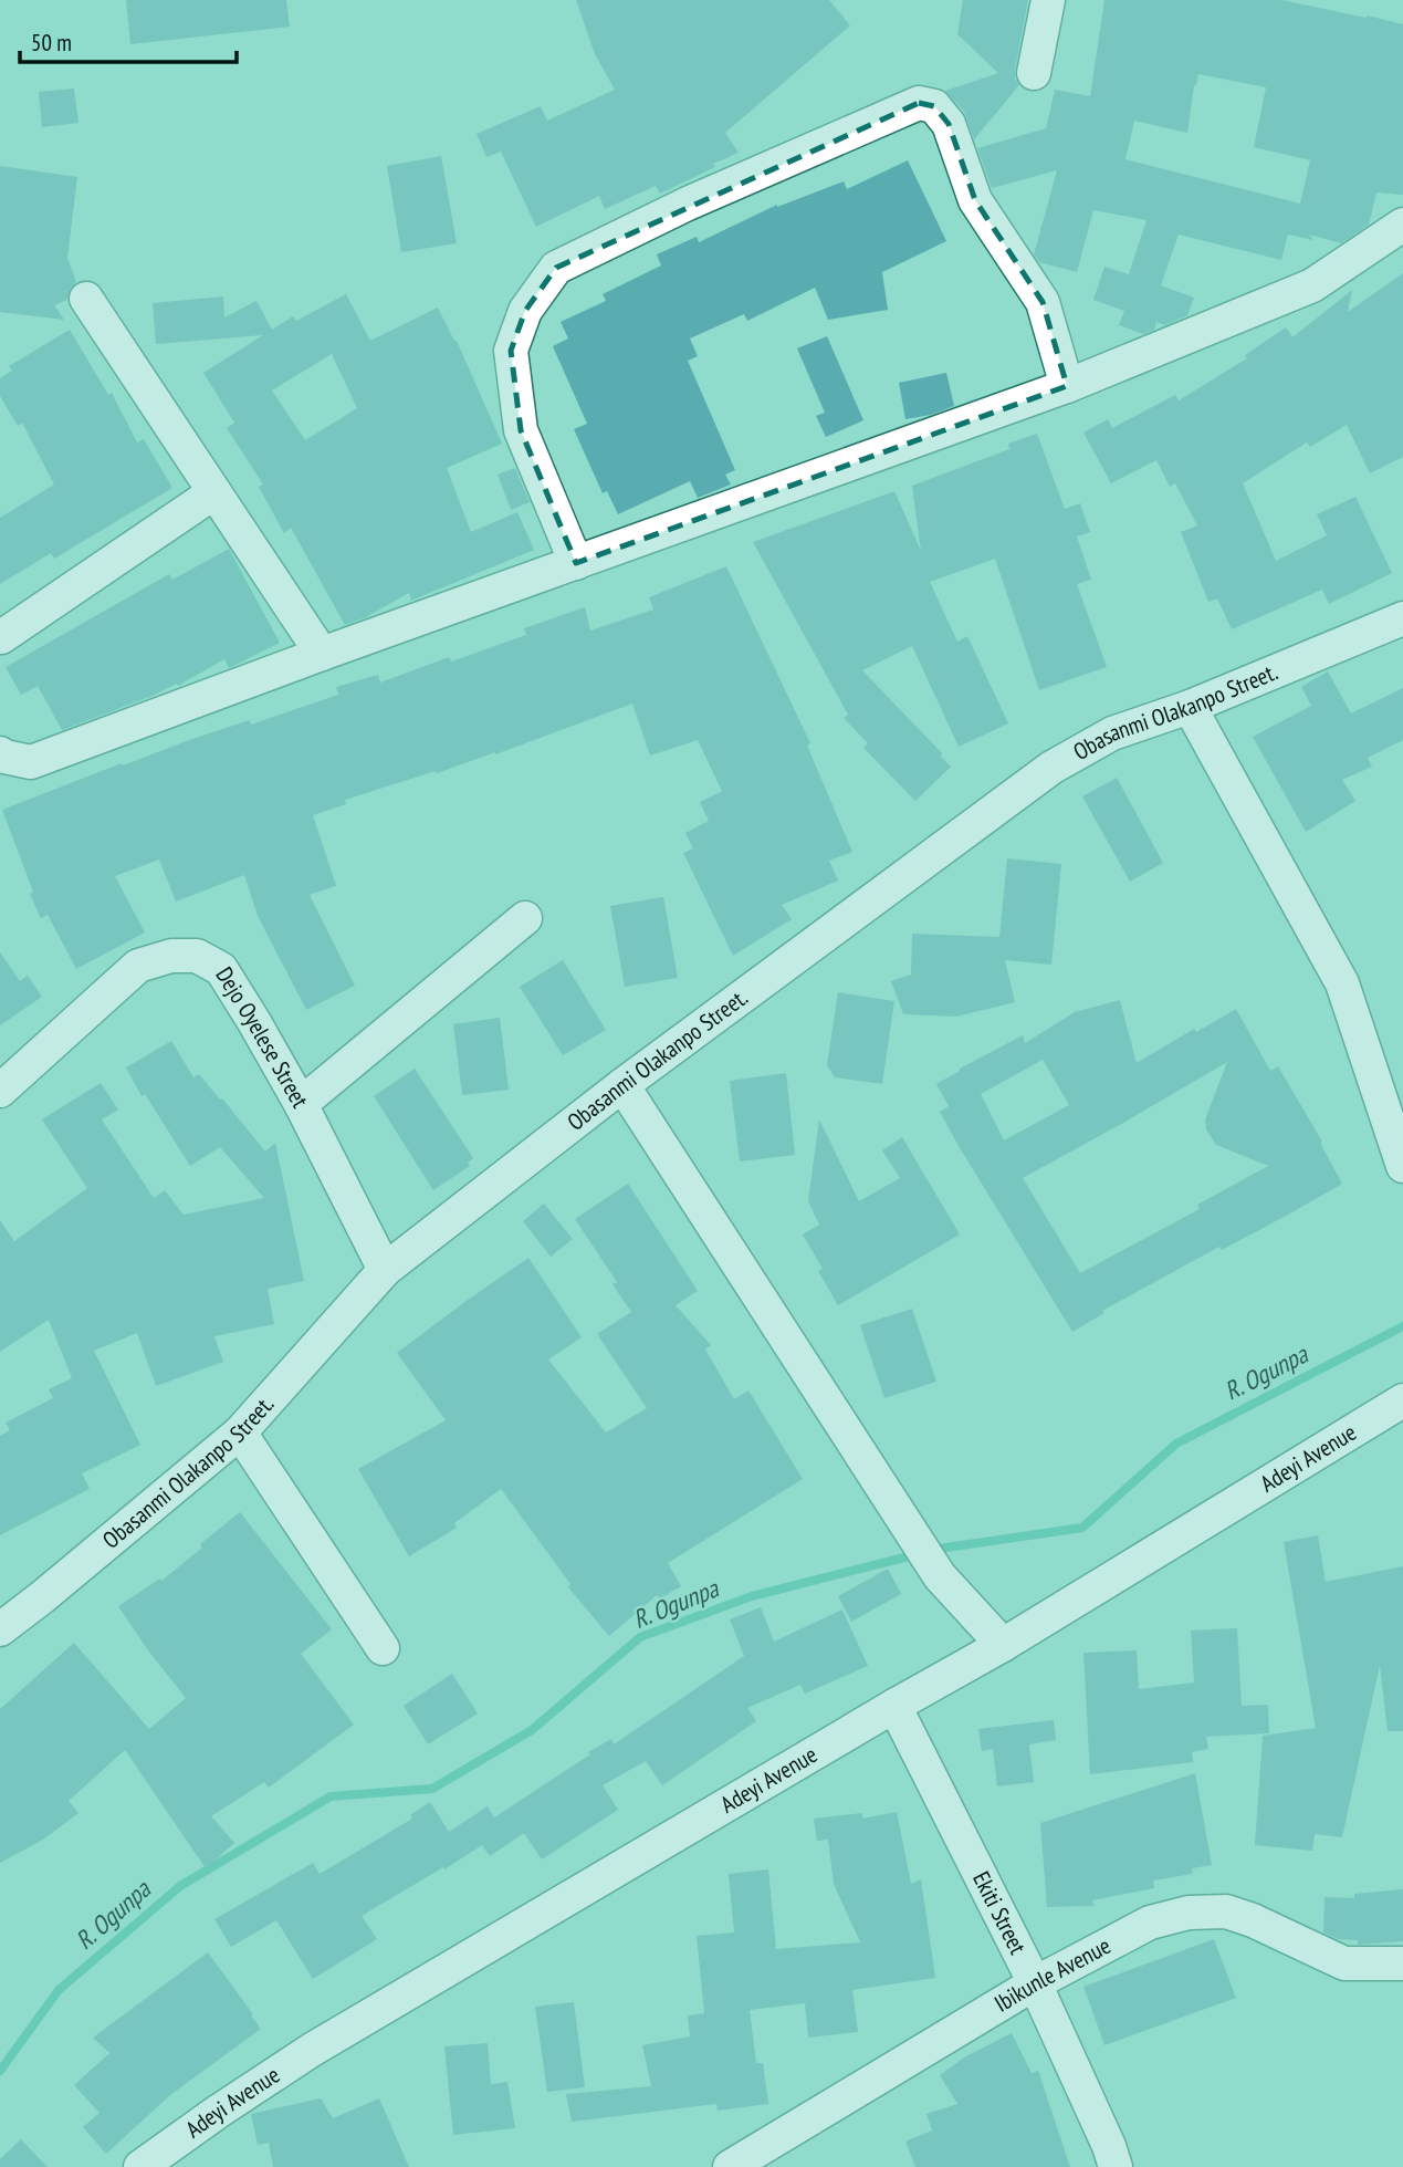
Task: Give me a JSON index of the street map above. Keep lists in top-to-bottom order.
{
  "streets": {
    "street": [
      "Obasanmi Olakanpo Street.",
      "Dejo Oyelese Street",
      "Adeyi Avenue",
      "Ekiti Street",
      "Ibikunle Avenue"
    ]
  },
  "crossings": [
    ["Obasanmi Olakanpo Street.", "Dejo Oyelese Street"],
    ["Adeyi Avenue", "Ekiti Street"],
    ["Ekiti Street", "Ibikunle Avenue"]
  ],
  "water": ["R. Ogunpa"],
  "scale_bar": "50 m"
}
